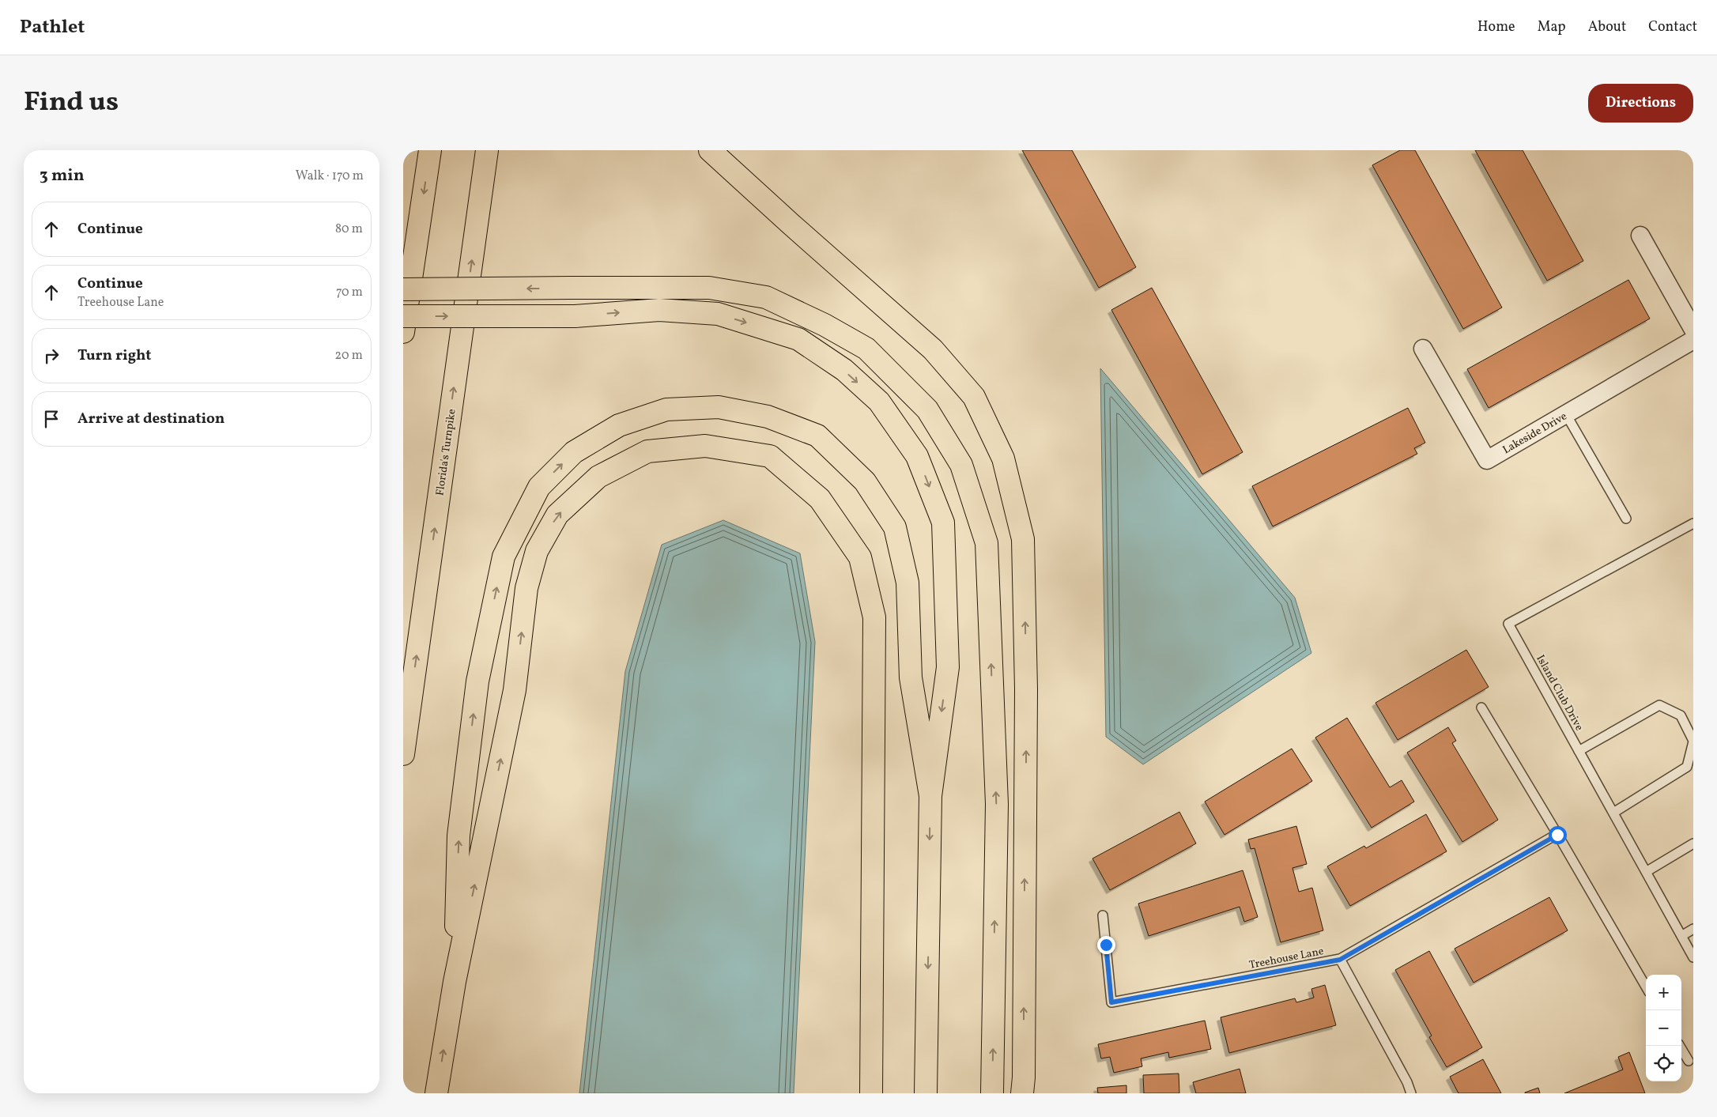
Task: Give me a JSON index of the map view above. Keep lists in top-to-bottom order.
{
  "streets": {
    "highway": ["Florida's Turnpike"],
    "street": ["Lakeside Drive"],
    "lane": ["Island Club Drive", "Treehouse Lane"]
  },
  "page": {
    "header": "Pathlet",
    "nav": [
      "Home",
      "Map",
      "About",
      "Contact"
    ],
    "title": "Find us",
    "buttons": "Directions",
    "heading": ["3 min", "Walk · 170 m"],
    "list": [
      ["Continue", "80 m"],
      ["Continue", "Treehouse Lane", "70 m"],
      ["Turn right", "20 m"],
      "Arrive at destination"
    ],
    "map_buttons": ["+", "−"]
  }
}
